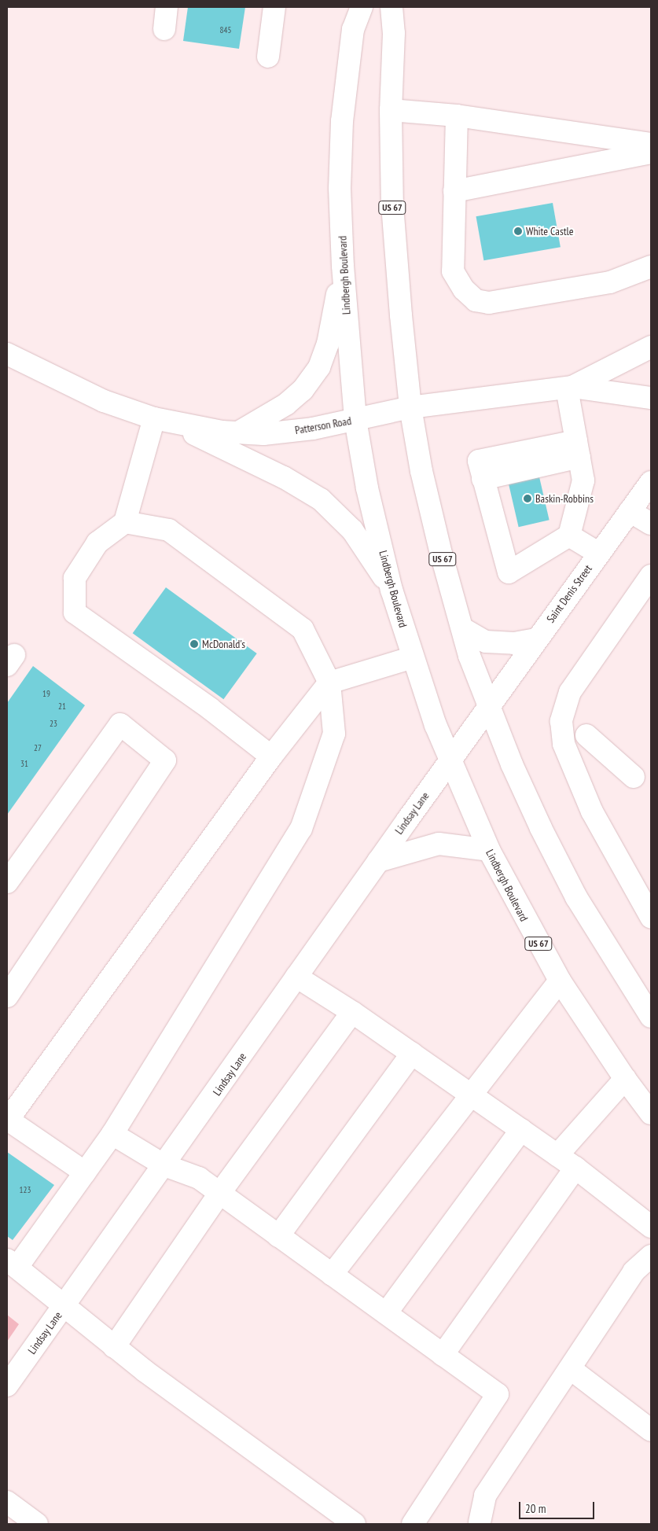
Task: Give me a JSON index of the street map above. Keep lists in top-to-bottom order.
{
  "streets": {
    "main road": [
      "US 67",
      "Lindbergh Boulevard",
      "Patterson Road",
      "Saint Denis Street",
      "Lindsay Lane"
    ]
  },
  "crossings": [
    ["US 67", "Patterson Road"],
    ["US 67", "Saint Denis Street"],
    ["US 67", "Lindsay Lane"],
    ["Lindbergh Boulevard", "Patterson Road"],
    ["Lindbergh Boulevard", "Lindsay Lane"],
    ["Saint Denis Street", "Lindsay Lane"]
  ],
  "places": ["White Castle", "Baskin-Robbins", "McDonald's"],
  "house_numbers": [
    "845",
    "19",
    "21",
    "23",
    "27",
    "31",
    "123"
  ],
  "scale_bar": "20 m"
}
